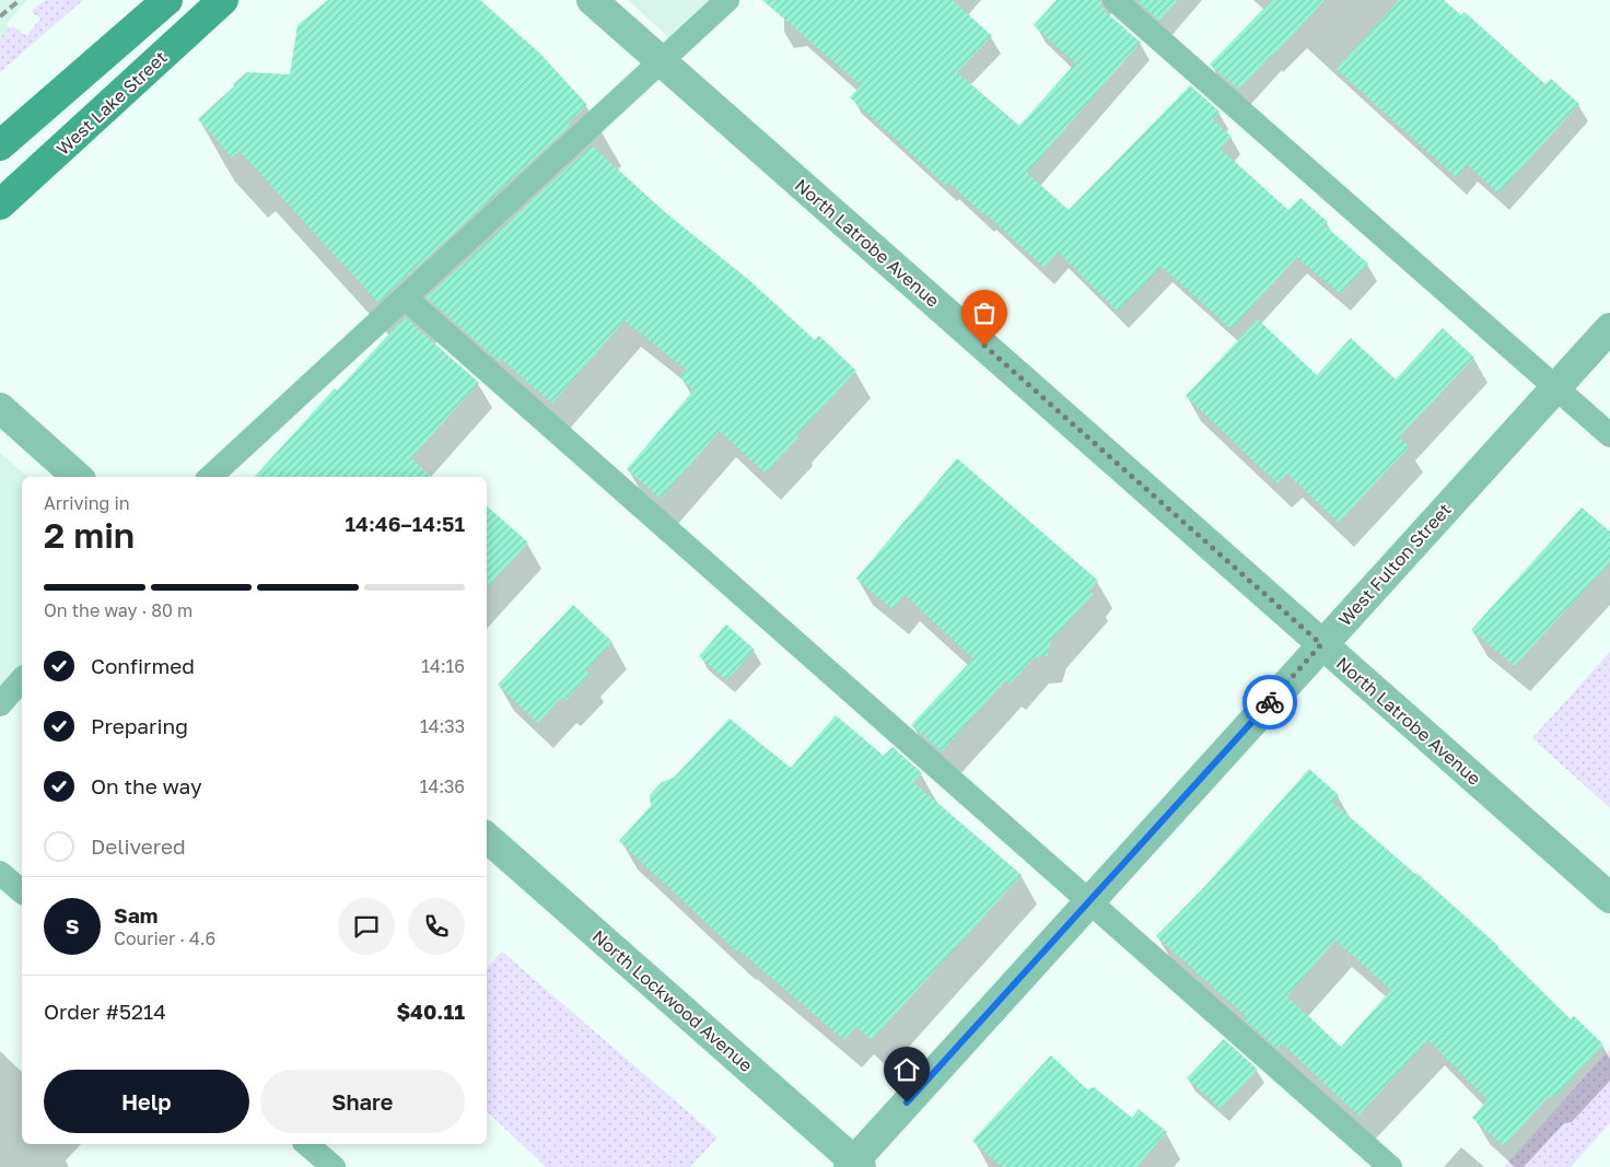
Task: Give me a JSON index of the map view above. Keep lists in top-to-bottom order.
{
  "streets": {
    "main road": ["West Lake Street"],
    "street": ["North Latrobe Avenue", "West Fulton Street", "North Lockwood Avenue"]
  },
  "crossings": [
    ["North Latrobe Avenue", "West Fulton Street"],
    ["West Fulton Street", "North Lockwood Avenue"]
  ],
  "page": {
    "heading": ["2 min", "Arriving in", "14:46–14:51"],
    "panel": [
      "Sam",
      "Courier · 4.6",
      "Order #5214",
      "$40.11"
    ],
    "bar": "On the way · 80 m",
    "list": [
      ["Confirmed", "14:16"],
      ["Preparing", "14:33"],
      ["On the way", "14:36"],
      "Delivered"
    ],
    "round": "S",
    "buttons": ["Help", "Share"]
  }
}
